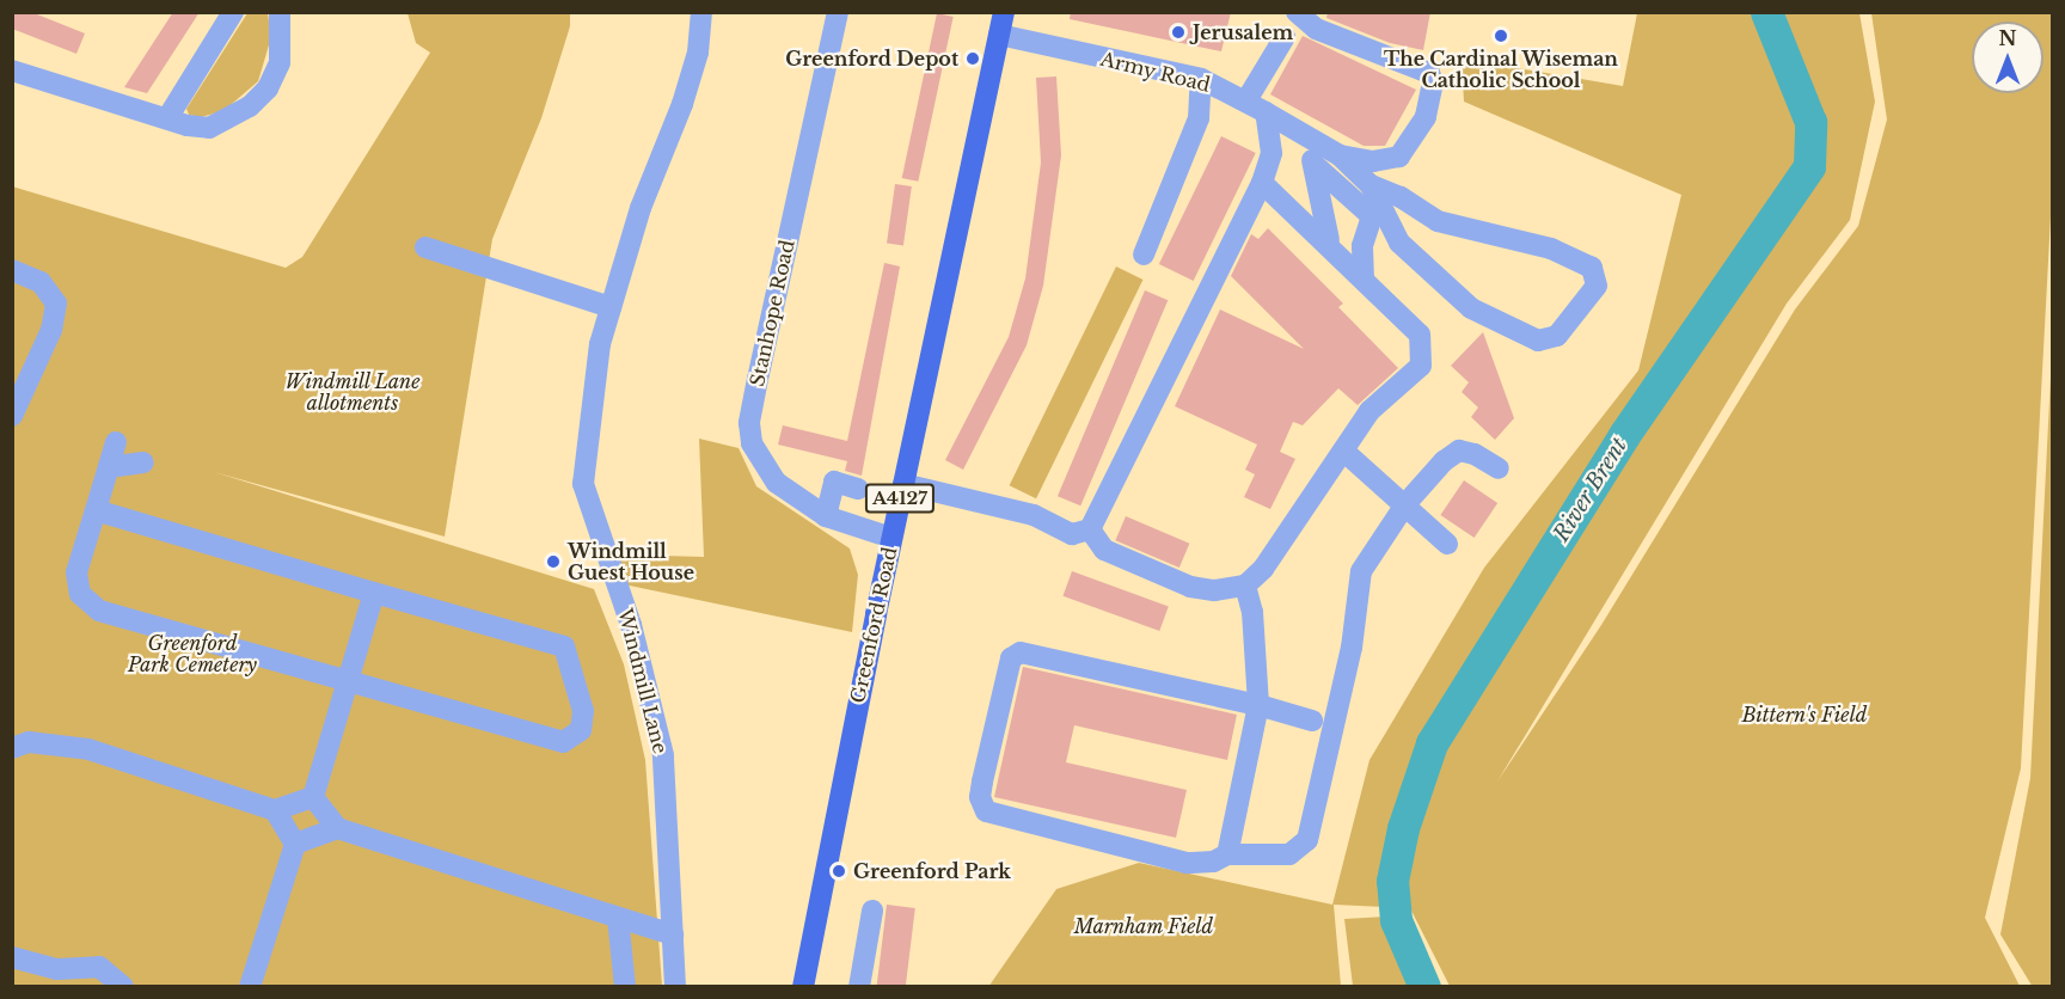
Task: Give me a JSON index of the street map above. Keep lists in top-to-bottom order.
{
  "streets": {
    "main road": ["A4127", "Greenford Road"],
    "street": ["Army Road", "Stanhope Road", "Windmill Lane"]
  },
  "crossings": [
    ["Army Road", "Greenford Road"],
    ["Stanhope Road", "Greenford Road"]
  ],
  "water": ["River Brent"],
  "parks": [
    "Windmill Lane allotments",
    "Greenford Park Cemetery",
    "Bittern's Field",
    "Marnham Field"
  ],
  "places": [
    "Jerusalem",
    "The Cardinal Wiseman Catholic School",
    "Greenford Depot",
    "Windmill Guest House",
    "Greenford Park"
  ],
  "north": "top"
}
